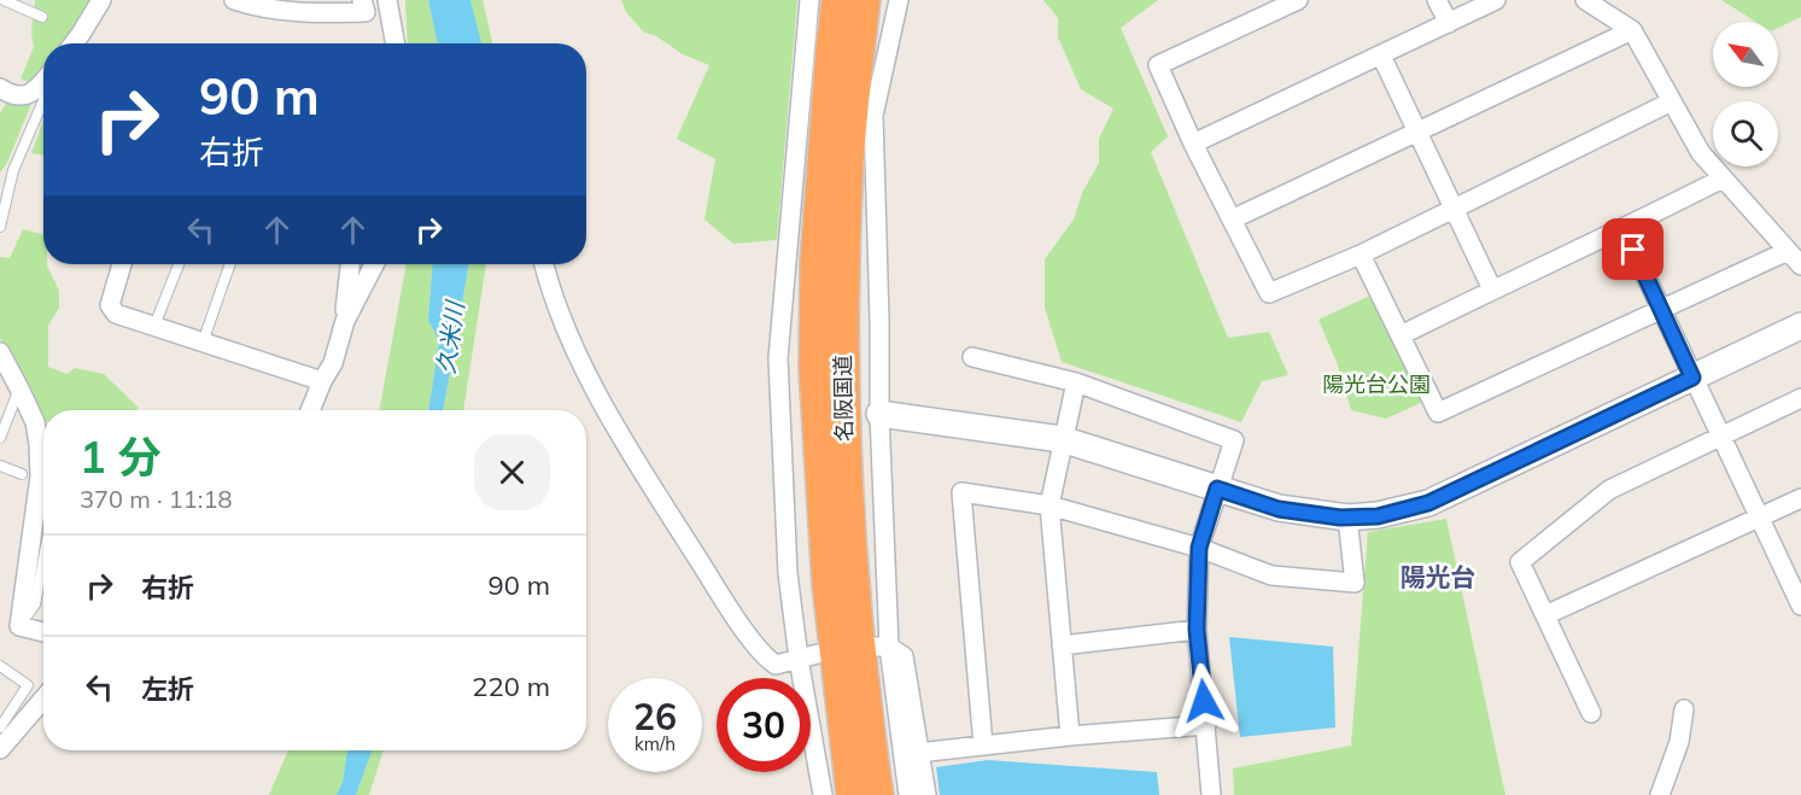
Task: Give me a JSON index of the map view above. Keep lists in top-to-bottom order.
{
  "streets": {
    "highway": ["名阪国道"]
  },
  "districts": ["陽光台"],
  "water": ["久米川"],
  "parks": ["陽光台公園"],
  "north": "top left",
  "page": {
    "turn": ["90 m", "右折"],
    "heading": ["1 分", "370 m · 11:18"],
    "list": [
      {
        "name": "右折",
        "value": "90 m"
      },
      {
        "name": "左折",
        "value": "220 m"
      }
    ],
    "speed": "26 km/h",
    "limit": "30"
  }
}
